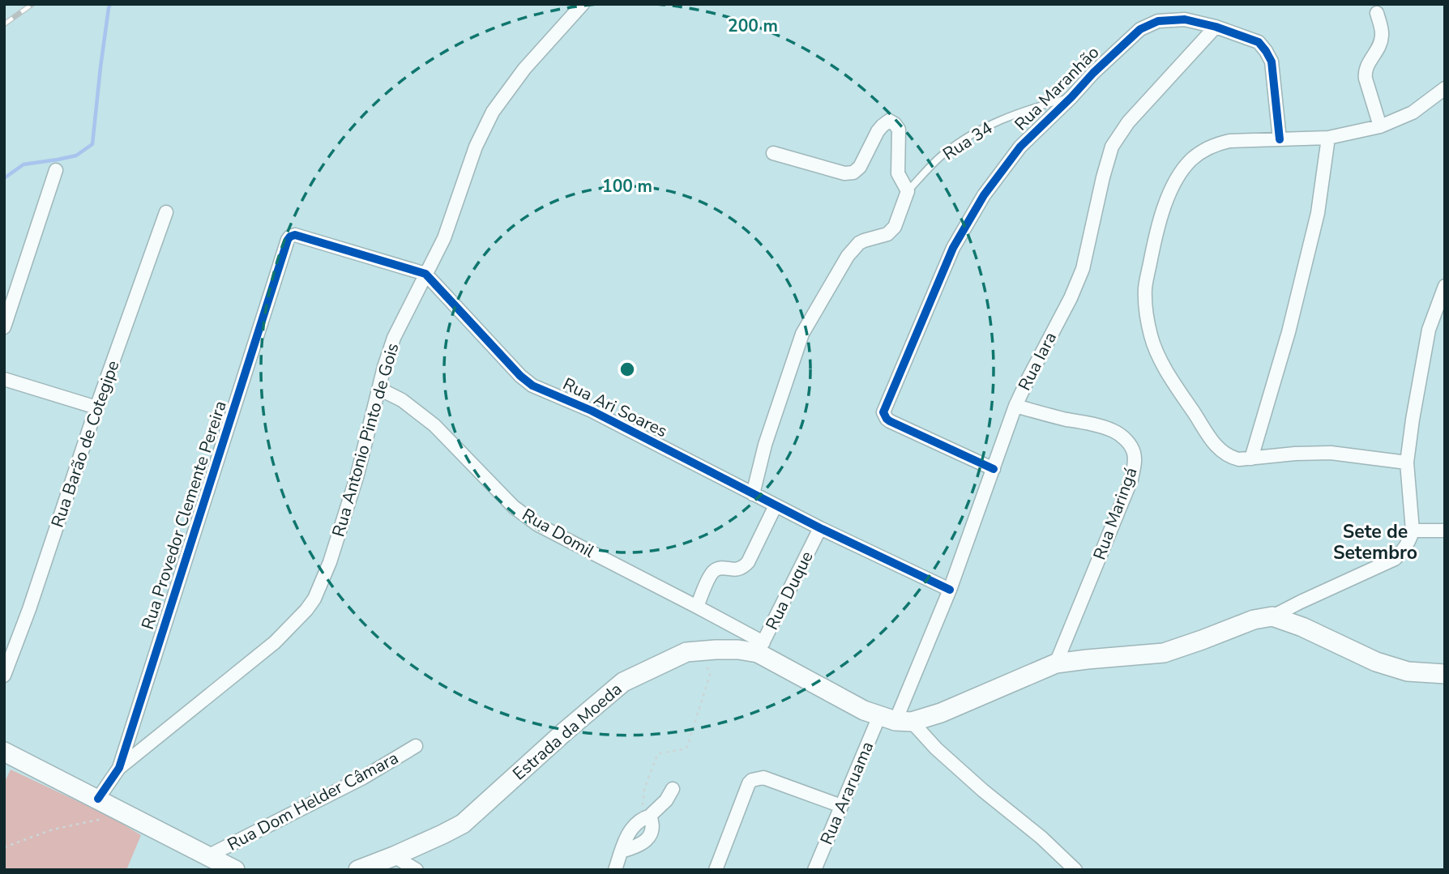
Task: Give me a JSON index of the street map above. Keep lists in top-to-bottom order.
{
  "streets": {
    "main road": ["Estrada da Moeda"],
    "street": [
      "Rua Maranhão",
      "Rua Iara",
      "Rua Ari Soares",
      "Rua Antonio Pinto de Gois",
      "Rua Barão de Cotegipe",
      "Rua Maringá",
      "Rua Provedor Clemente Pereira",
      "Rua Domil",
      "Rua Duque",
      "Rua Araruama",
      "Rua Dom Helder Câmara"
    ],
    "lane": ["Rua 34"]
  },
  "crossings": [
    ["Rua Maranhão", "Rua 34"],
    ["Rua Maranhão", "Rua Iara"],
    ["Rua Iara", "Rua Ari Soares"],
    ["Rua Iara", "Rua Maringá"],
    ["Rua Iara", "Rua Araruama"],
    ["Rua Ari Soares", "Rua Antonio Pinto de Gois"],
    ["Rua Ari Soares", "Rua Provedor Clemente Pereira"],
    ["Rua Ari Soares", "Rua Duque"],
    ["Rua Antonio Pinto de Gois", "Rua Provedor Clemente Pereira"],
    ["Rua Antonio Pinto de Gois", "Rua Domil"],
    ["Rua Domil", "Rua Duque"],
    ["Rua Domil", "Estrada da Moeda"],
    ["Rua Duque", "Estrada da Moeda"]
  ],
  "districts": ["Sete de Setembro"],
  "rings": ["200 m", "100 m"]
}
